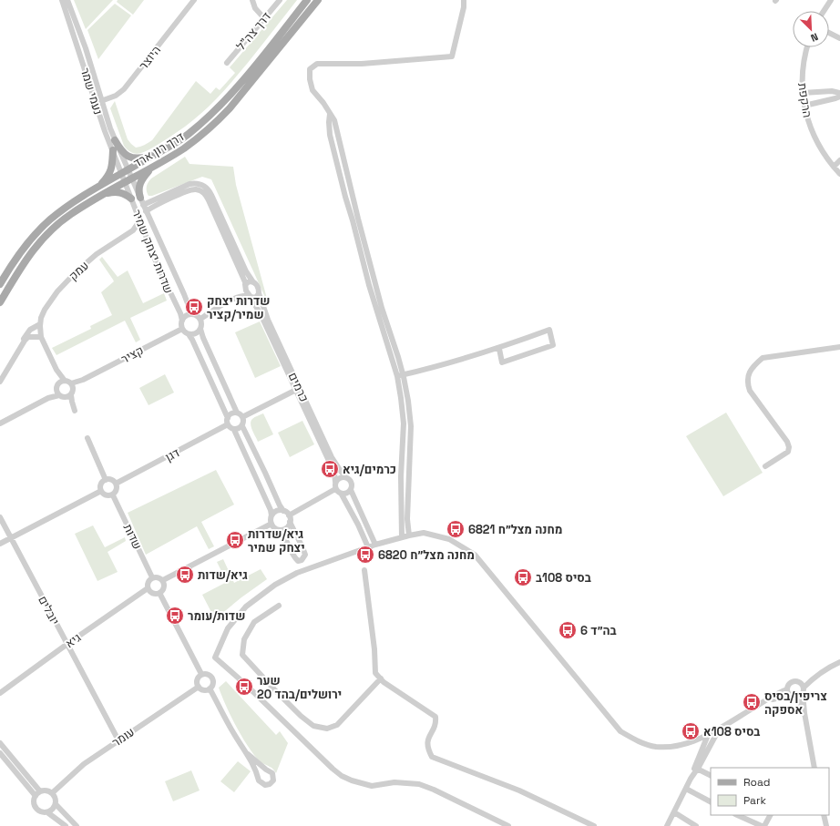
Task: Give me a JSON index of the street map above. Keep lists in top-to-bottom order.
{
  "streets": {
    "main road": ["דרך רון ארד"],
    "street": [
      "דרך צה\"ל",
      "היוצר",
      "נעמי שמר",
      "הרקפת",
      "שדרות יצחק שמיר",
      "עמק",
      "קציר",
      "כרמים",
      "דגן",
      "שדות",
      "יובלים",
      "גיא",
      "עומר"
    ]
  },
  "crossings": [
    ["היוצר", "נעמי שמר"],
    ["נעמי שמר", "דרך רון ארד"],
    ["נעמי שמר", "שדרות יצחק שמיר"],
    ["דרך רון ארד", "שדרות יצחק שמיר"],
    ["שדרות יצחק שמיר", "עמק"],
    ["שדרות יצחק שמיר", "קציר"],
    ["עמק", "קציר"],
    ["דגן", "שדות"],
    ["שדות", "גיא"],
    ["יובלים", "גיא"],
    ["יובלים", "עומר"]
  ],
  "places": {
    "bus stop": [
      "שדרות יצחק שמיר/קציר",
      "כרמים/גיא",
      "מחנה מצל״ח 6821",
      "גיא/שדרות יצחק שמיר",
      "מחנה מצל״ח 6820",
      "גיא/שדות",
      "בסיס 108ב",
      "שדות/עומר",
      "בה״ד 6",
      "שער ירושלים/בהד 20",
      "צריפין/בסיס אספקה",
      "בסיס 108א"
    ]
  },
  "legend": ["Road", "Park"],
  "north": "bottom right"
}
